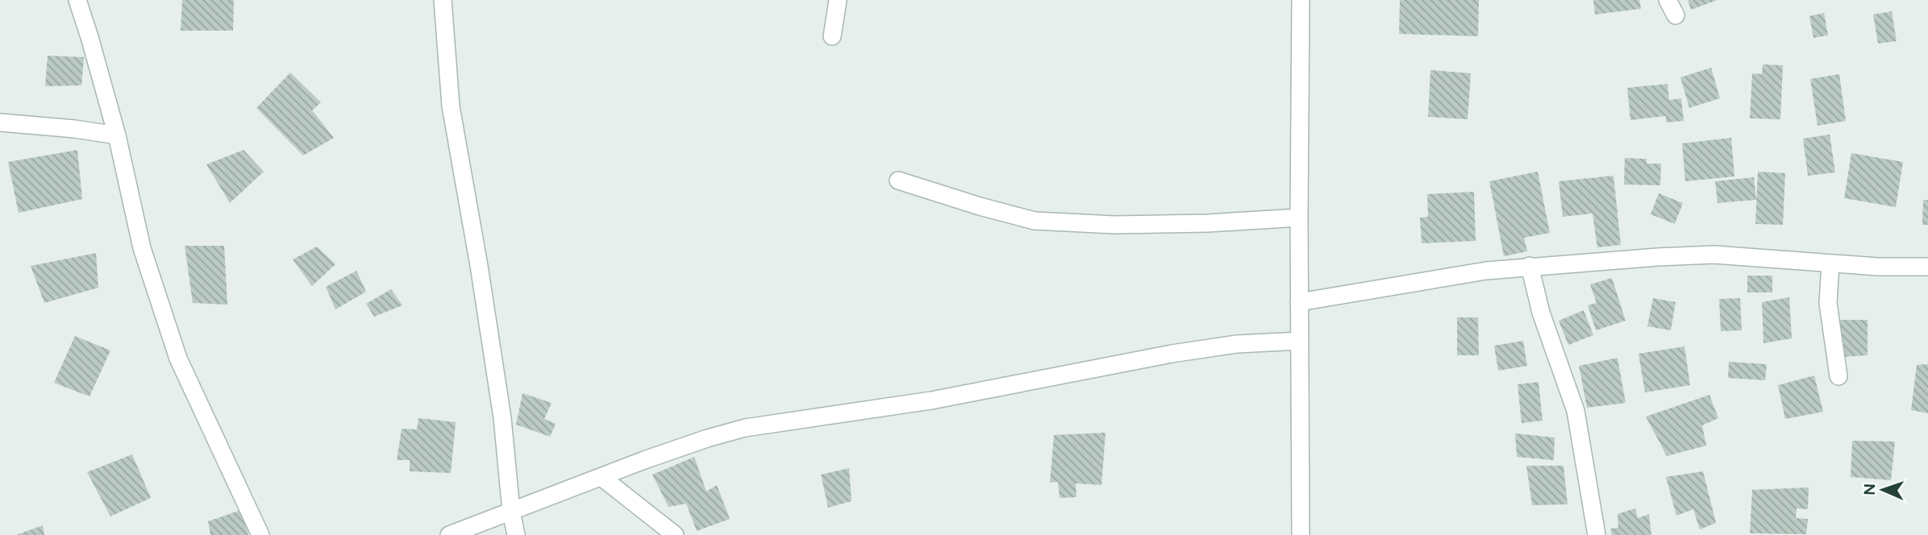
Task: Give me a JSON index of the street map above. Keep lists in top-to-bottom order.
{
  "north": "left"
}
